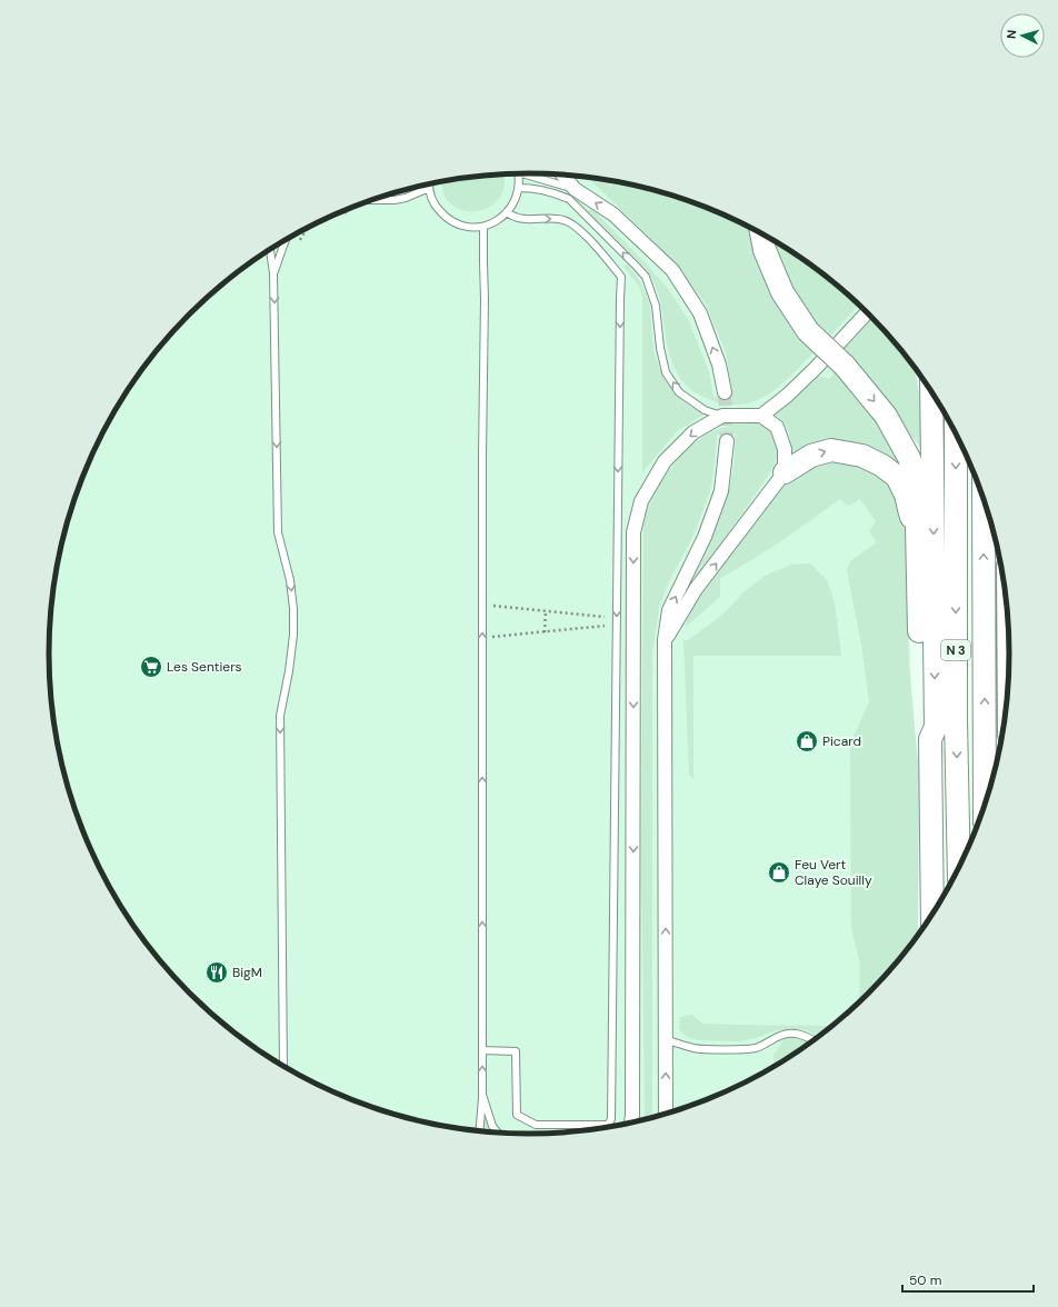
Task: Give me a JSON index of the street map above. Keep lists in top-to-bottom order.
{
  "streets": {
    "highway": ["N 3"]
  },
  "places": {
    "supermarket": ["Les Sentiers"],
    "shop": ["Picard", "Feu Vert Claye Souilly"],
    "restaurant": ["BigM"]
  },
  "scale_bar": "50 m",
  "north": "left"
}
